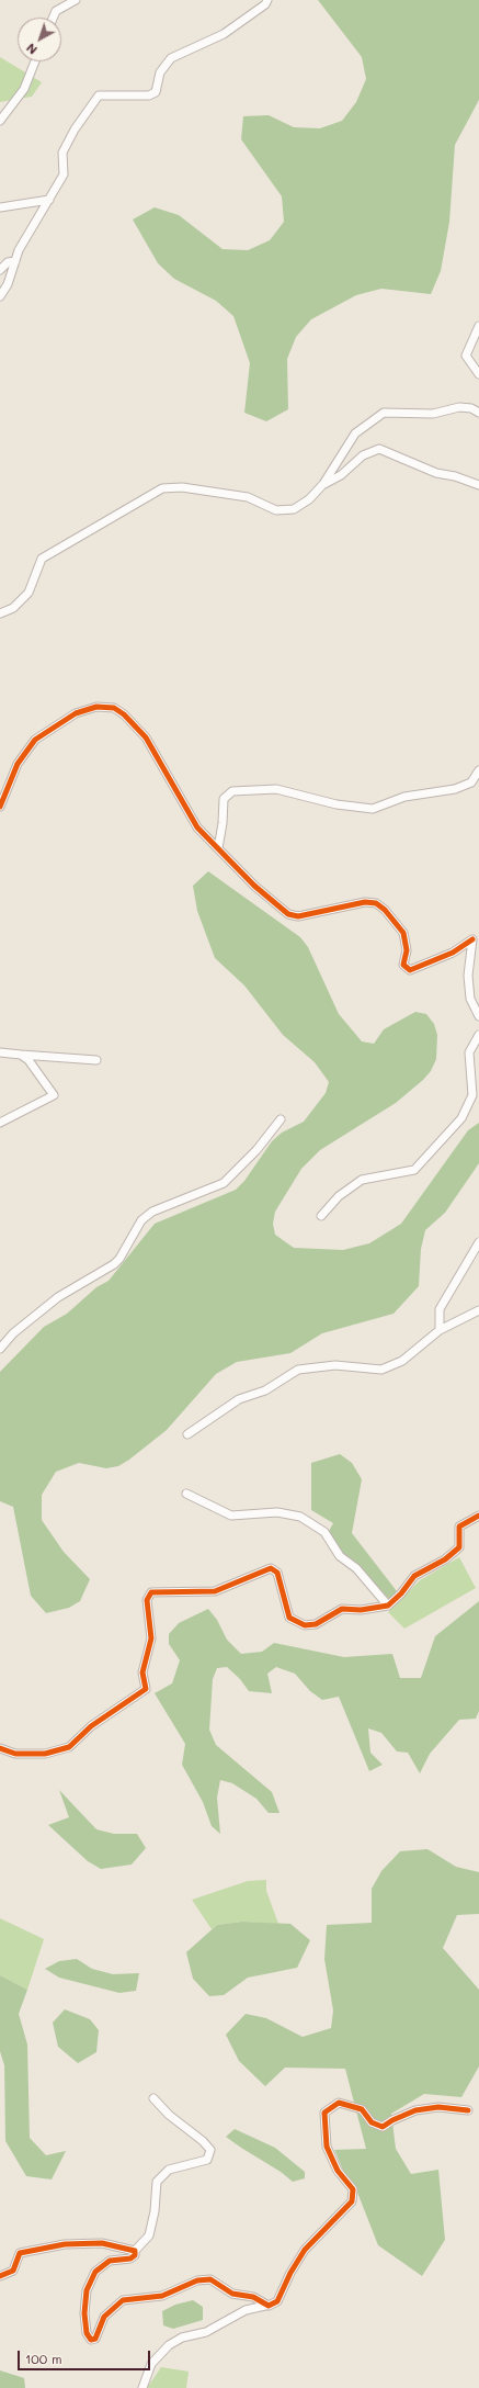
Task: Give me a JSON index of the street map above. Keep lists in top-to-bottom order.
{
  "scale_bar": "100 m",
  "north": "bottom left"
}
